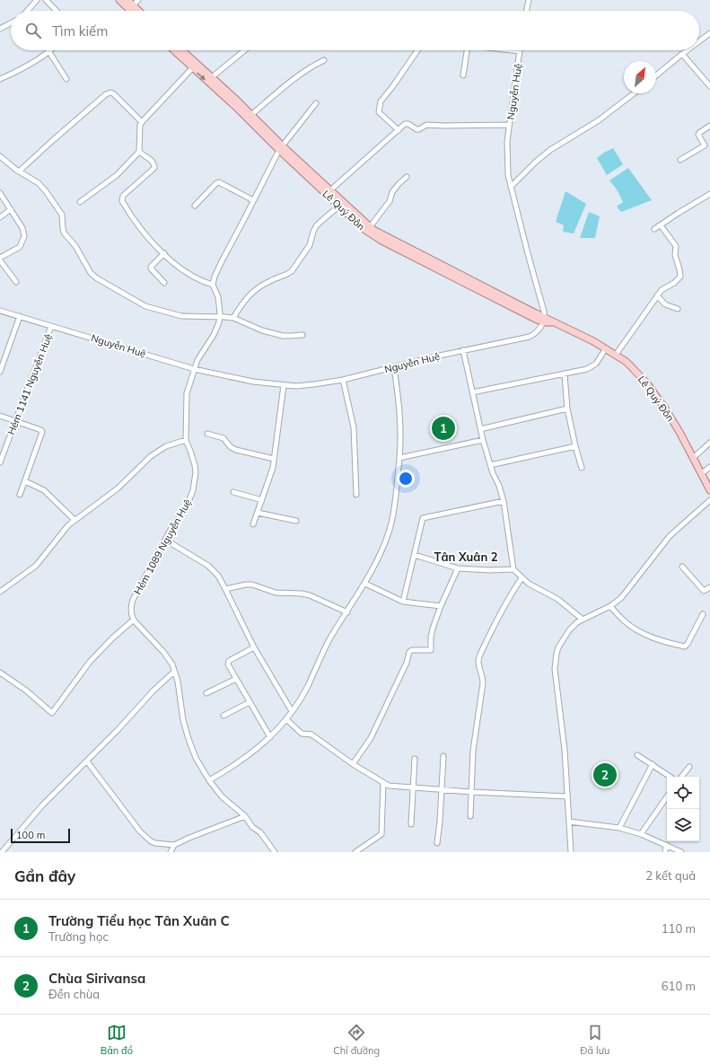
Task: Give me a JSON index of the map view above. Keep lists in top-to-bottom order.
{
  "streets": {
    "main road": ["Lê Quý Đôn"],
    "street": ["Nguyễn Huệ", "Hẻm 1141 Nguyễn Huệ", "Hẻm 1089 Nguyễn Huệ"]
  },
  "crossings": [
    ["Nguyễn Huệ", "Lê Quý Đôn"],
    ["Nguyễn Huệ", "Hẻm 1141 Nguyễn Huệ"],
    ["Nguyễn Huệ", "Hẻm 1089 Nguyễn Huệ"]
  ],
  "districts": ["Tân Xuân 2"],
  "scale_bar": "100 m",
  "north": "top right",
  "page": {
    "search": "Tìm kiếm",
    "pins": ["1", "2"],
    "scale": "100 m",
    "heading": ["Gần đây", "2 kết quả"],
    "list": [
      {
        "mark": "1",
        "name": "Trường Tiểu học Tân Xuân C",
        "note": "Trường học",
        "value": "110 m"
      },
      {
        "mark": "2",
        "name": "Chùa Sirivansa",
        "note": "Đền chùa",
        "value": "610 m"
      }
    ],
    "nav": ["Bản đồ", "Chỉ đường", "Đã lưu"]
  }
}
